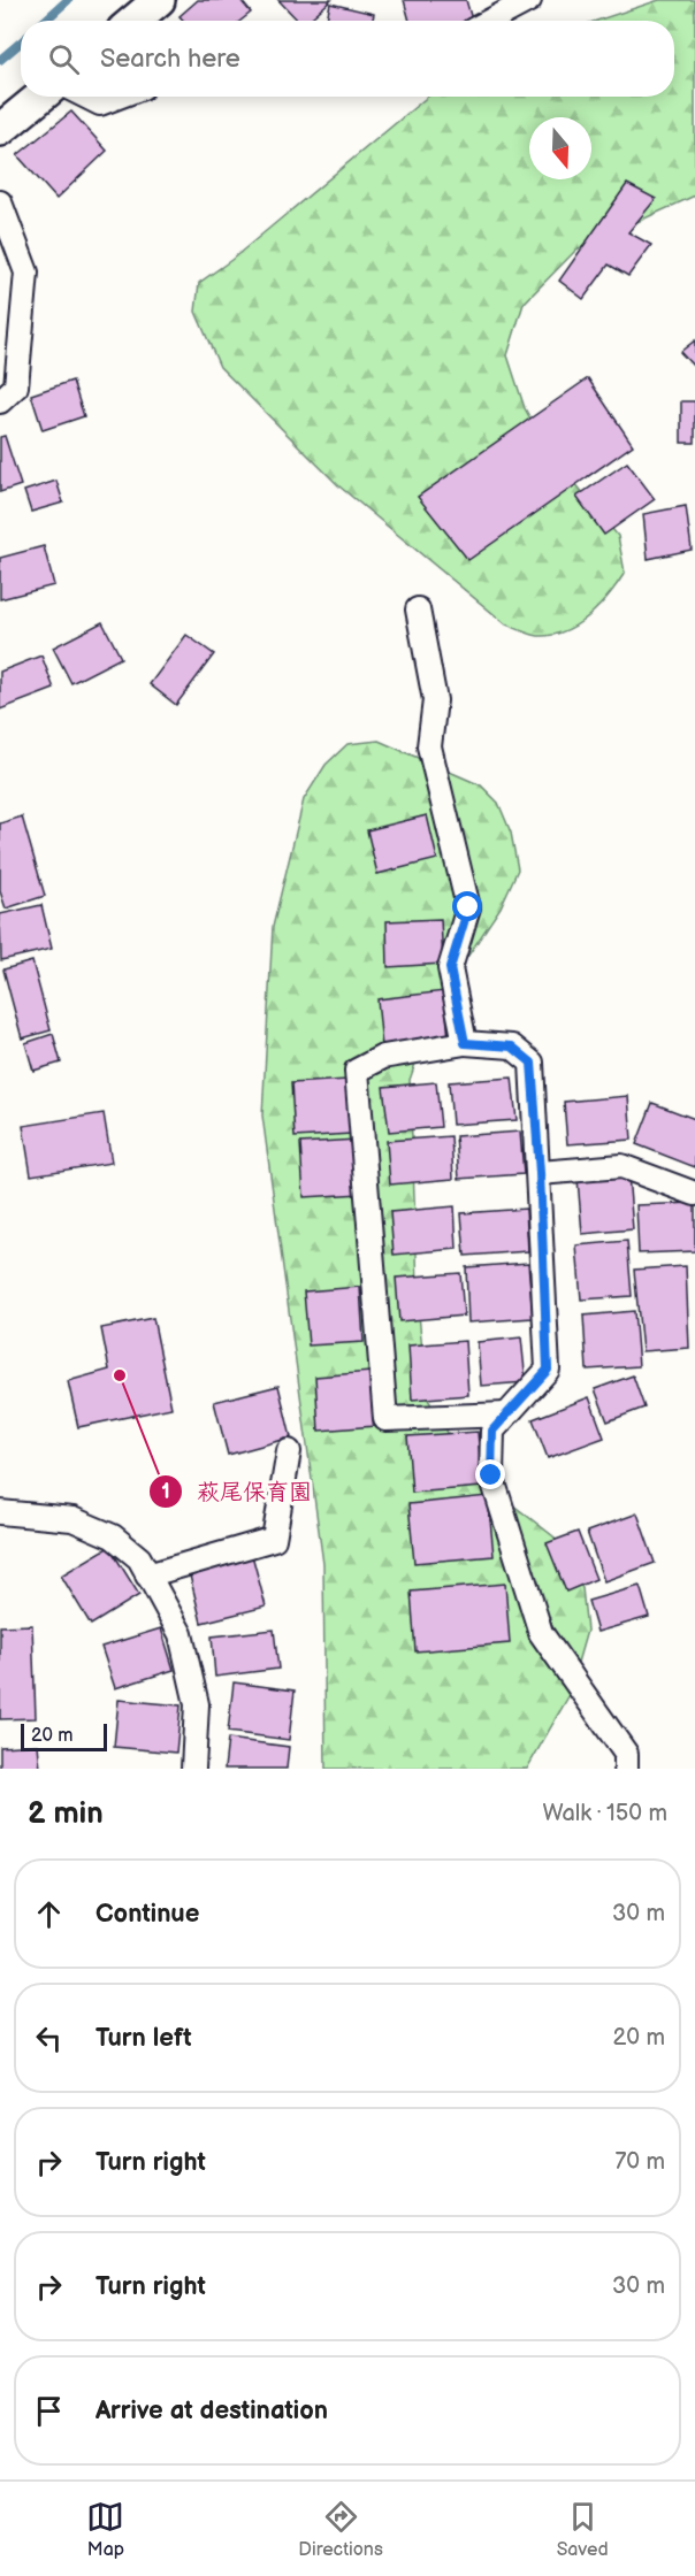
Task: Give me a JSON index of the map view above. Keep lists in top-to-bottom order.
{
  "places": ["萩尾保育園"],
  "scale_bar": "20 m",
  "north": "bottom",
  "page": {
    "search": "Search here",
    "scale": "20 m",
    "heading": ["2 min", "Walk · 150 m"],
    "list": [
      ["Continue", "30 m"],
      ["Turn left", "20 m"],
      ["Turn right", "70 m"],
      ["Turn right", "30 m"],
      "Arrive at destination"
    ],
    "nav": ["Map", "Directions", "Saved"]
  }
}
